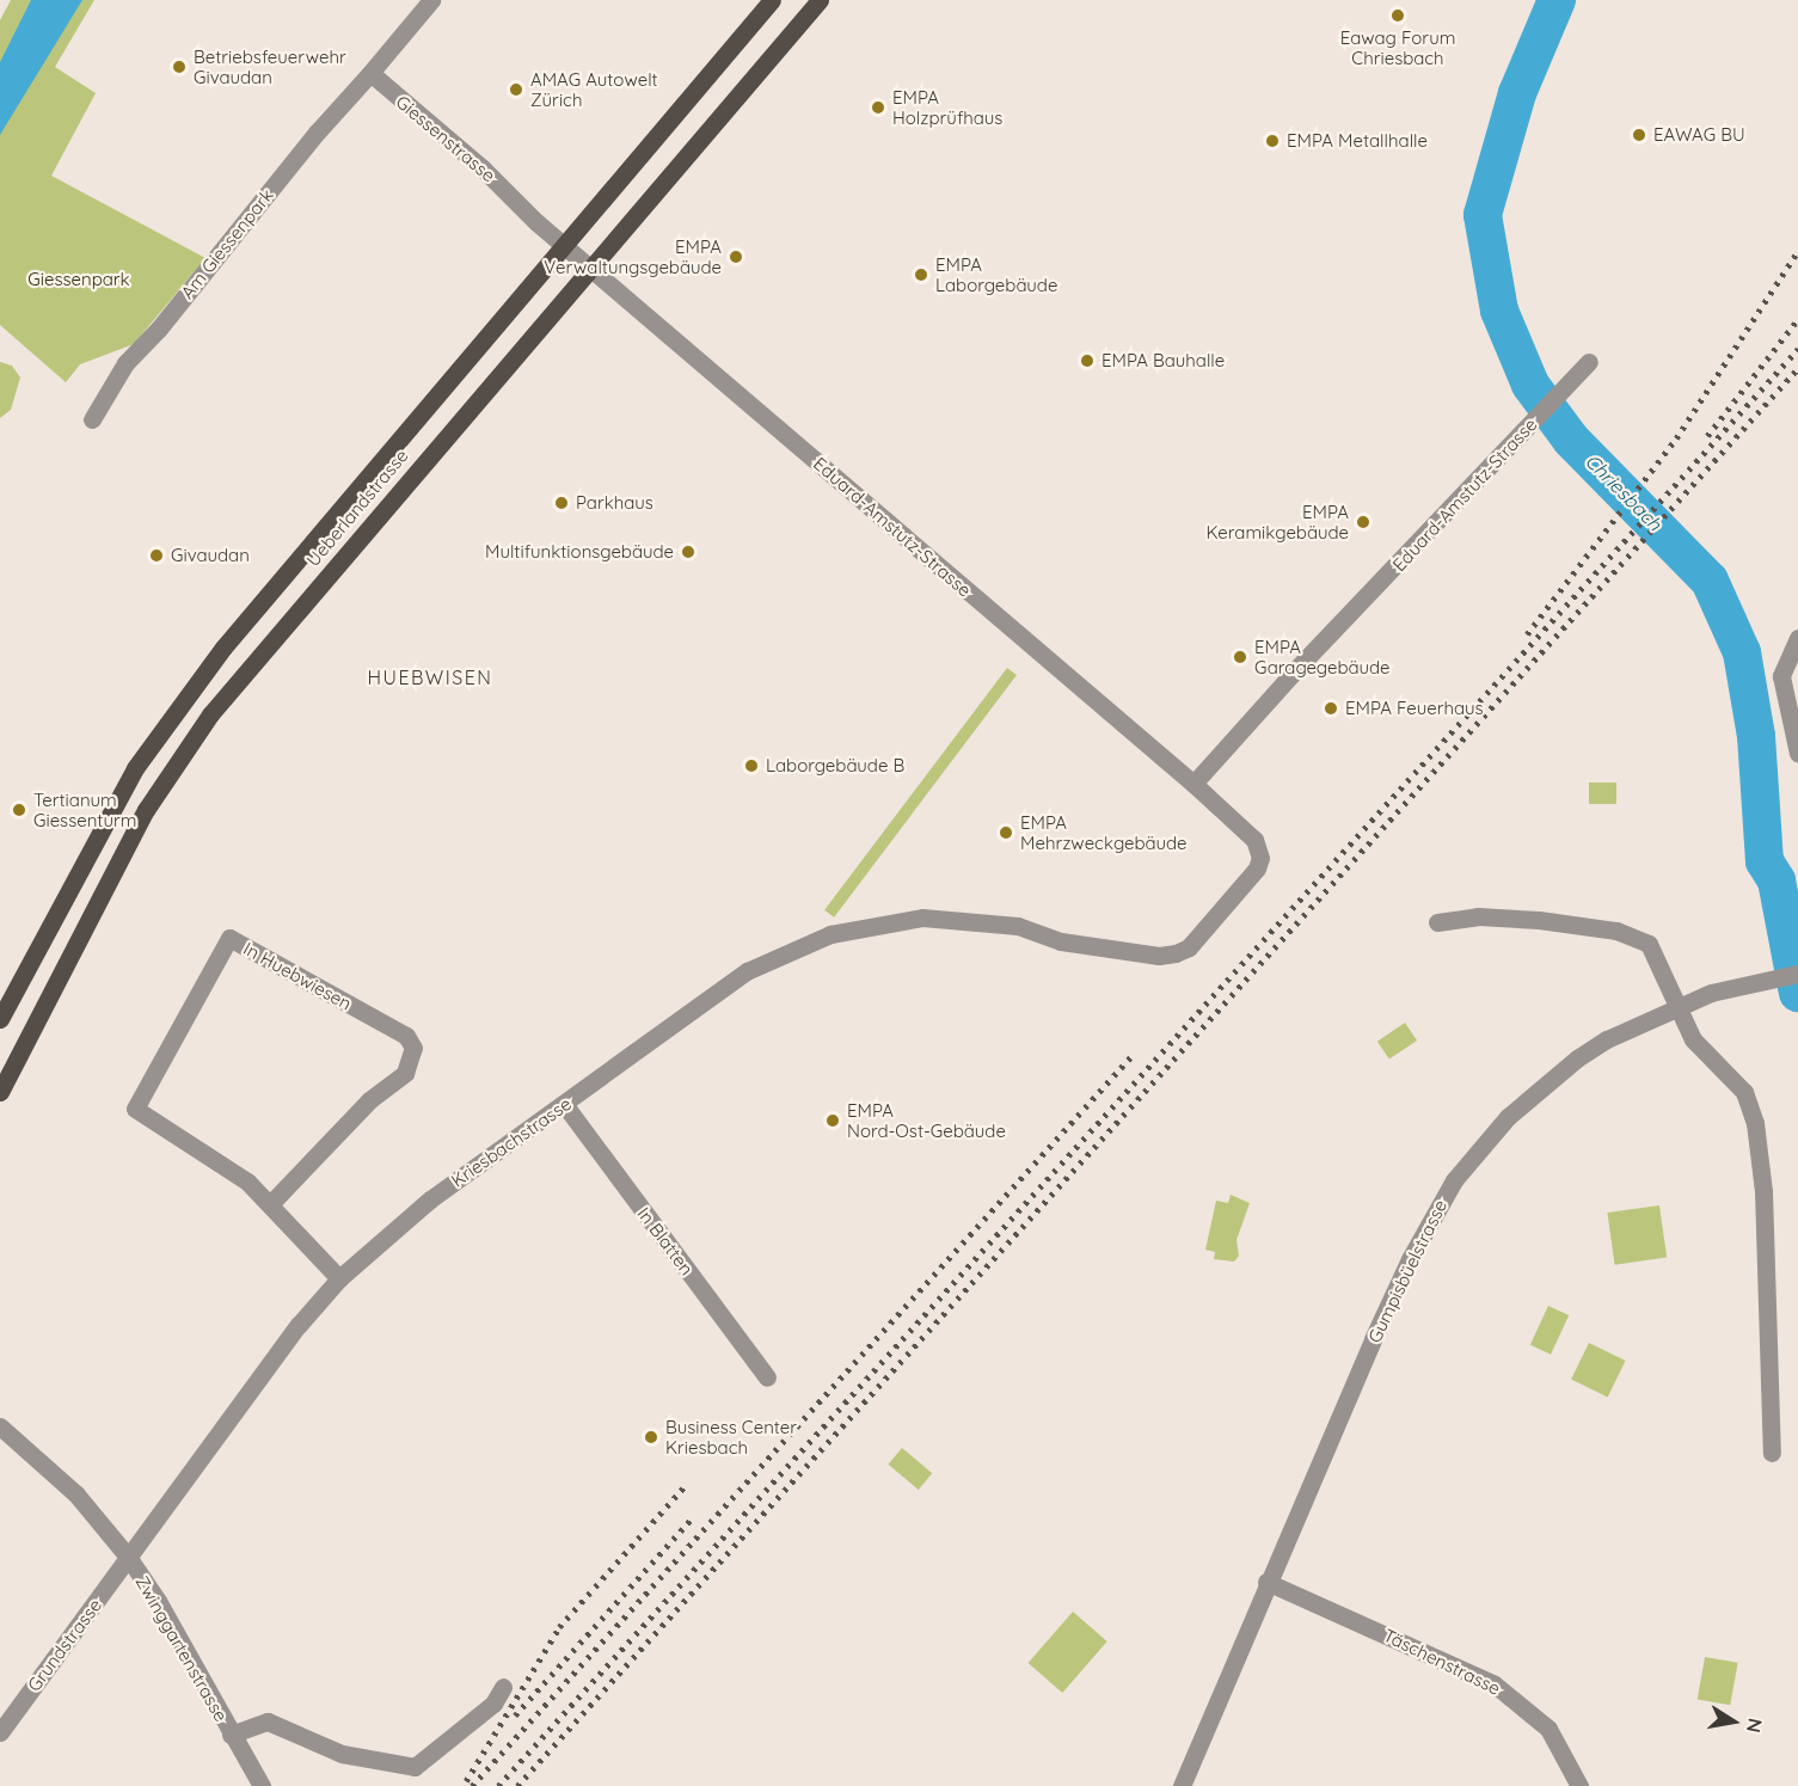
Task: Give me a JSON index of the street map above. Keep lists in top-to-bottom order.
{
  "streets": {
    "main road": ["Ueberlandstrasse"],
    "street": [
      "Giessenstrasse",
      "Am Giessenpark",
      "Eduard-Amstutz-Strasse",
      "In Huebwiesen",
      "Kriesbachstrasse",
      "In Blatten",
      "Gumpisbüelstrasse",
      "Grundstrasse",
      "Zwinggartenstrasse",
      "Täschenstrasse"
    ]
  },
  "crossings": [
    ["Giessenstrasse", "Am Giessenpark"],
    ["Giessenstrasse", "Eduard-Amstutz-Strasse"],
    ["Giessenstrasse", "Ueberlandstrasse"],
    ["Eduard-Amstutz-Strasse", "Ueberlandstrasse"],
    ["Eduard-Amstutz-Strasse", "Kriesbachstrasse"],
    ["In Huebwiesen", "Kriesbachstrasse"],
    ["Kriesbachstrasse", "In Blatten"],
    ["Kriesbachstrasse", "Grundstrasse"],
    ["Kriesbachstrasse", "Zwinggartenstrasse"],
    ["Gumpisbüelstrasse", "Täschenstrasse"],
    ["Grundstrasse", "Zwinggartenstrasse"]
  ],
  "districts": ["HUEBWISEN"],
  "water": ["Chriesbach"],
  "parks": ["Giessenpark"],
  "places": [
    "Eawag Forum Chriesbach",
    "Betriebsfeuerwehr Givaudan",
    "AMAG Autowelt Zürich",
    "EMPA Holzprüfhaus",
    "EAWAG BU",
    "EMPA Metallhalle",
    "EMPA Verwaltungsgebäude",
    "EMPA Laborgebäude",
    "EMPA Bauhalle",
    "Parkhaus",
    "EMPA Keramikgebäude",
    "Multifunktionsgebäude",
    "Givaudan",
    "EMPA Garagegebäude",
    "EMPA Feuerhaus",
    "Laborgebäude B",
    "Tertianum Giessenturm",
    "EMPA Mehrzweckgebäude",
    "EMPA Nord-Ost-Gebäude",
    "Business Center Kriesbach"
  ],
  "north": "right"
}
